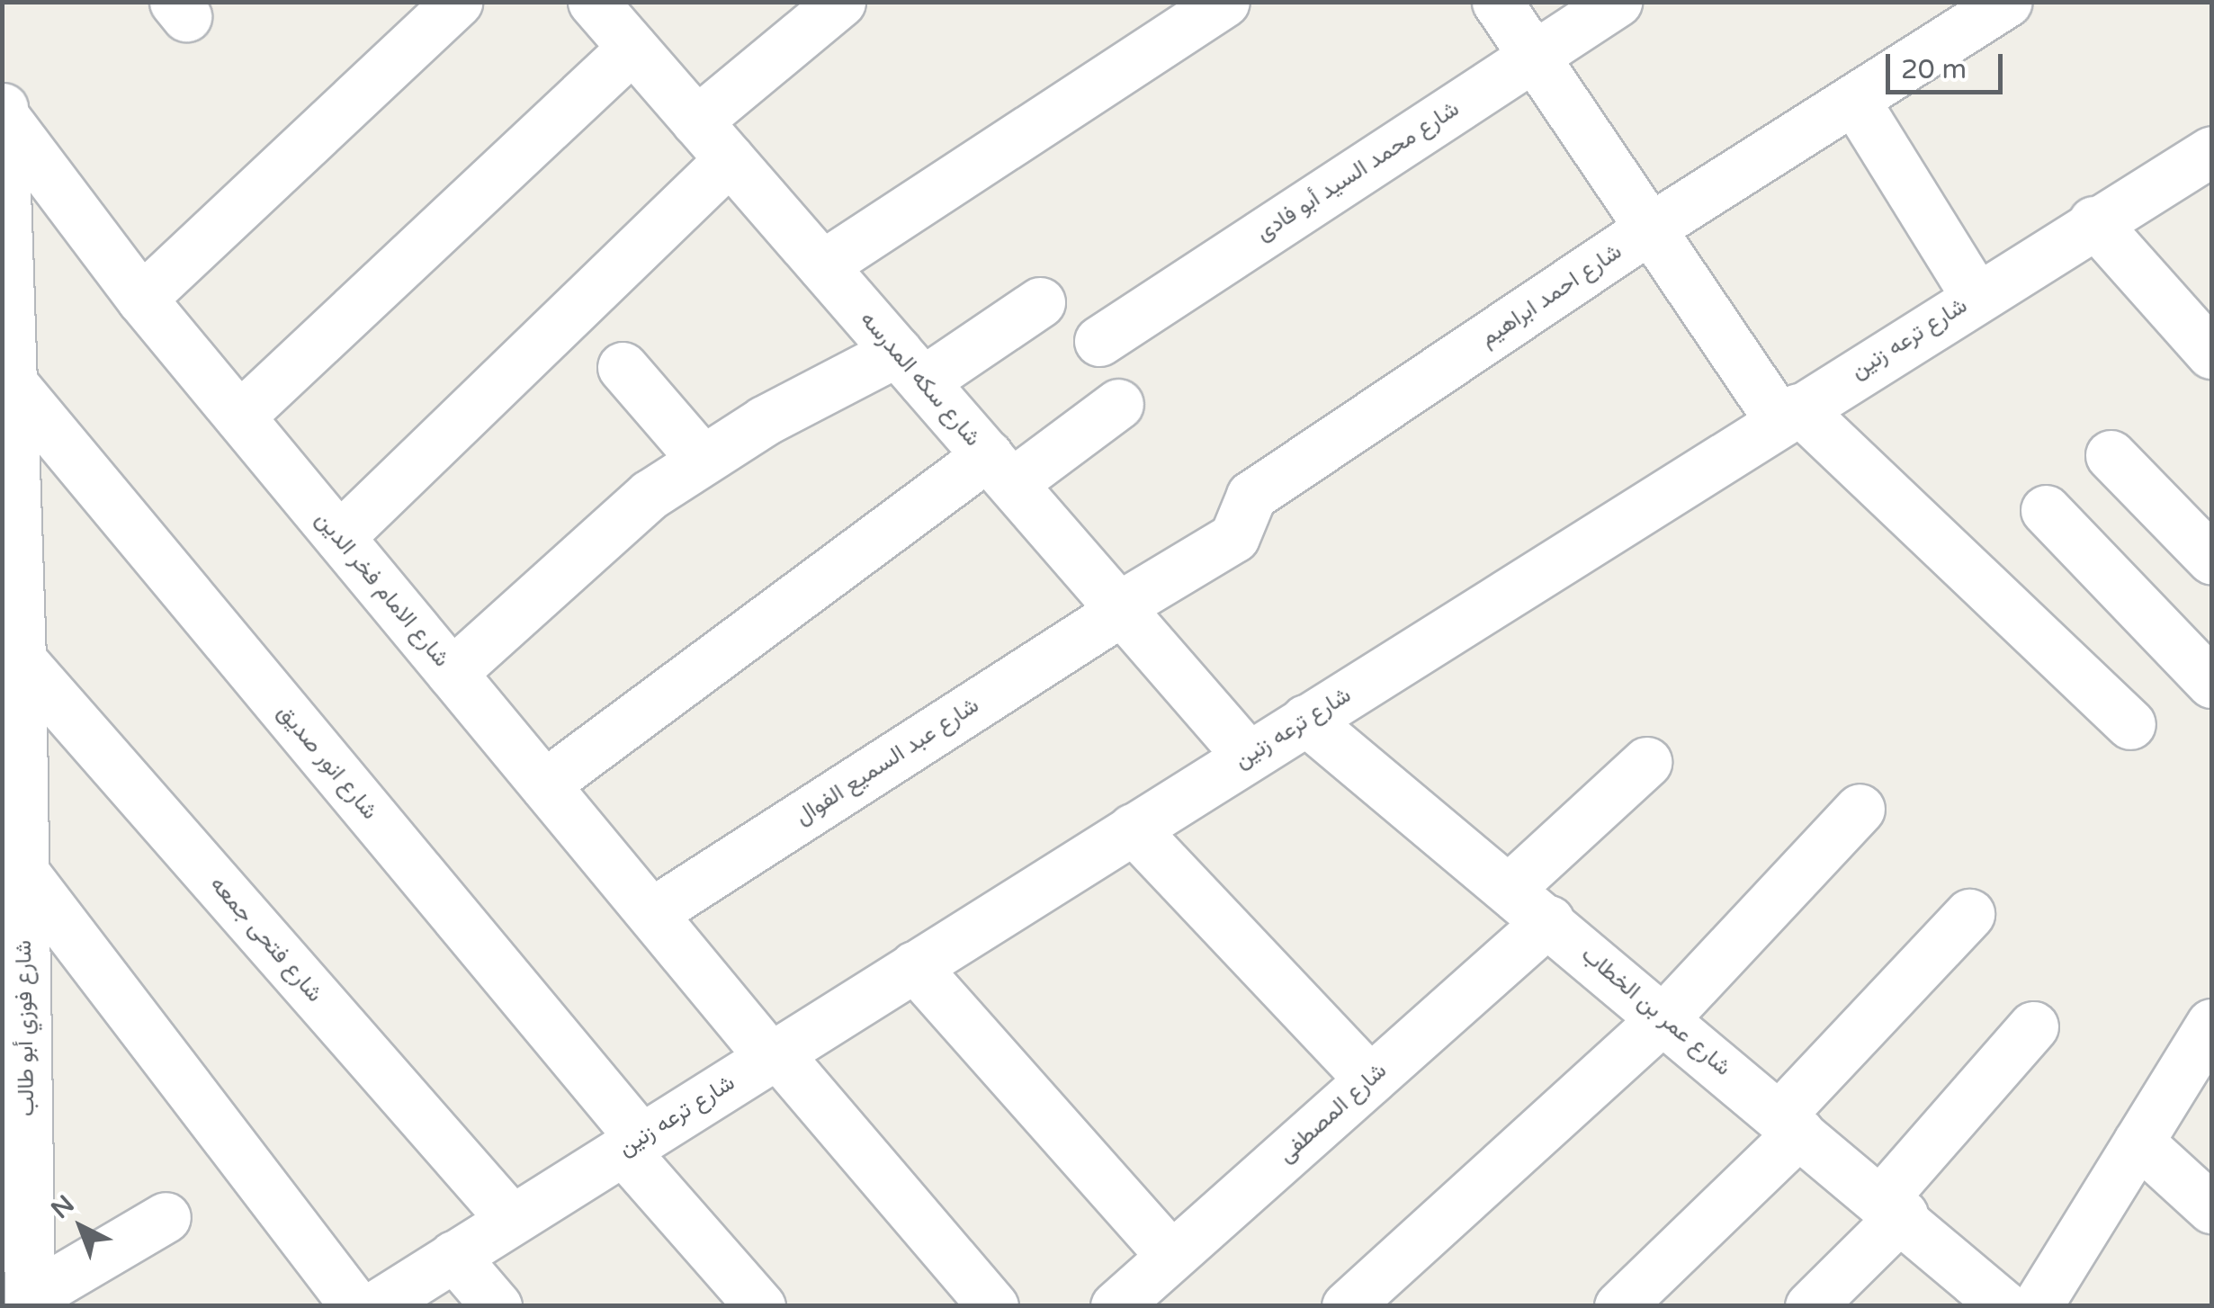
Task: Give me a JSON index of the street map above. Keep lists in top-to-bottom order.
{
  "streets": {
    "street": [
      "شارع محمد السيد أبو فادى",
      "شارع احمد ابراهيم",
      "شارع ترعه زنين",
      "شارع سكه المدرسه",
      "شارع الامام فخر الدين",
      "شارع عبد السميع الفوال",
      "شارع انور صديق",
      "شارع فتحى جمعه",
      "شارع عمر بن الخطاب",
      "شارع فوزي أبو طالب",
      "شارع المصطفى"
    ]
  },
  "crossings": [
    ["شارع احمد ابراهيم", "شارع سكه المدرسه"],
    ["شارع احمد ابراهيم", "شارع عبد السميع الفوال"],
    ["شارع ترعه زنين", "شارع سكه المدرسه"],
    ["شارع ترعه زنين", "شارع الامام فخر الدين"],
    ["شارع ترعه زنين", "شارع انور صديق"],
    ["شارع ترعه زنين", "شارع فتحى جمعه"],
    ["شارع ترعه زنين", "شارع عمر بن الخطاب"],
    ["شارع سكه المدرسه", "شارع عبد السميع الفوال"],
    ["شارع الامام فخر الدين", "شارع عبد السميع الفوال"],
    ["شارع الامام فخر الدين", "شارع فوزي أبو طالب"],
    ["شارع انور صديق", "شارع فوزي أبو طالب"],
    ["شارع فتحى جمعه", "شارع فوزي أبو طالب"],
    ["شارع عمر بن الخطاب", "شارع المصطفى"]
  ],
  "scale_bar": "20 m",
  "north": "top left"
}
